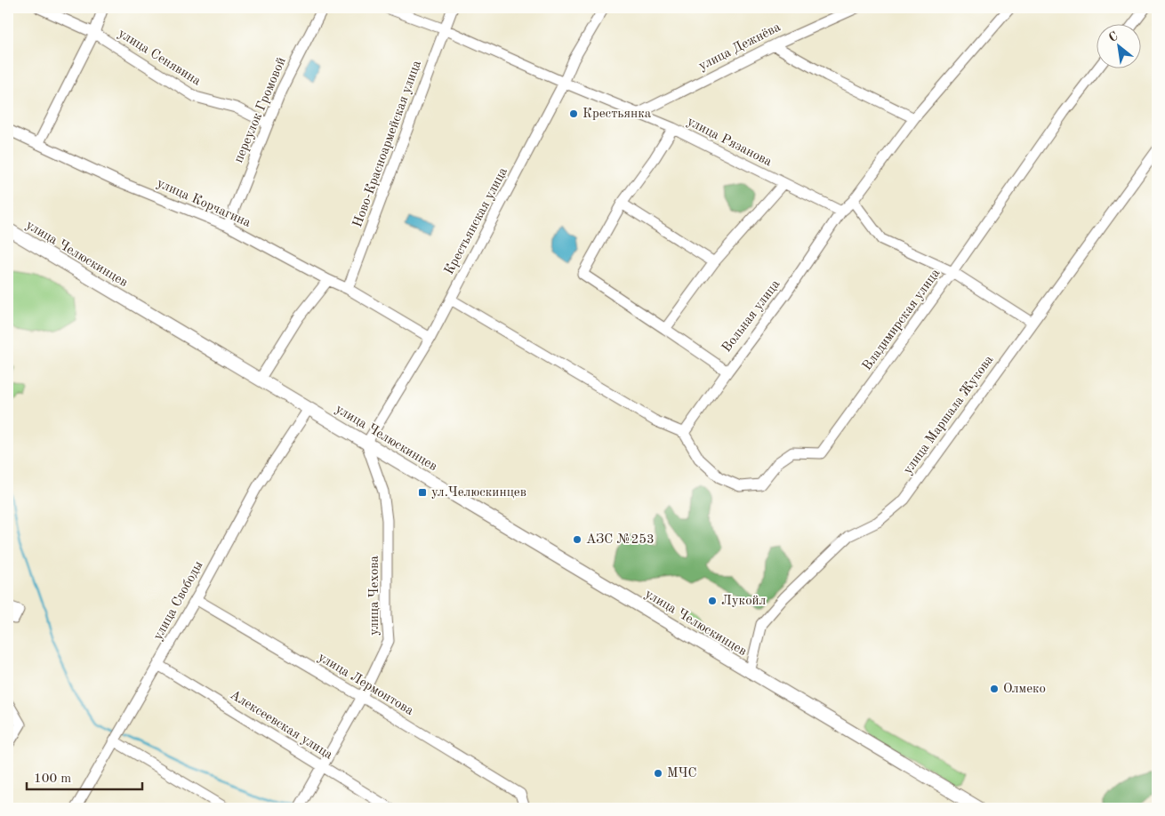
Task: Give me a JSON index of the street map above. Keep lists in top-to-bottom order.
{
  "streets": {
    "main road": ["улица Челюскинцев"],
    "street": [
      "улица Дежнёва",
      "улица Сенявина",
      "переулок Громовой",
      "улица Рязанова",
      "Ново-Красноармейская улица",
      "улица Корчагина",
      "Крестьянская улица",
      "Вольная улица",
      "Владимирская улица",
      "улица Маршала Жукова",
      "улица Чехова",
      "улица Свободы",
      "улица Лермонтова",
      "Алексеевская улица"
    ]
  },
  "crossings": [
    ["улица Дежнёва", "улица Рязанова"],
    ["улица Сенявина", "переулок Громовой"],
    ["переулок Громовой", "улица Корчагина"],
    ["улица Рязанова", "Ново-Красноармейская улица"],
    ["улица Рязанова", "Крестьянская улица"],
    ["улица Рязанова", "Вольная улица"],
    ["Ново-Красноармейская улица", "улица Корчагина"],
    ["улица Корчагина", "Крестьянская улица"],
    ["Крестьянская улица", "улица Челюскинцев"],
    ["Крестьянская улица", "улица Чехова"],
    ["улица Челюскинцев", "улица Маршала Жукова"],
    ["улица Челюскинцев", "улица Чехова"],
    ["улица Челюскинцев", "улица Свободы"],
    ["Вольная улица", "Владимирская улица"],
    ["улица Чехова", "улица Лермонтова"],
    ["улица Чехова", "Алексеевская улица"],
    ["улица Свободы", "улица Лермонтова"],
    ["улица Свободы", "Алексеевская улица"]
  ],
  "places": {
    "other": [
      "Крестьянка",
      "АЗС №253",
      "Лукойл",
      "Олмеко",
      "МЧС"
    ],
    "transit": ["ул.Челюскинцев"]
  },
  "scale_bar": "100 m",
  "north": "top left"
}
